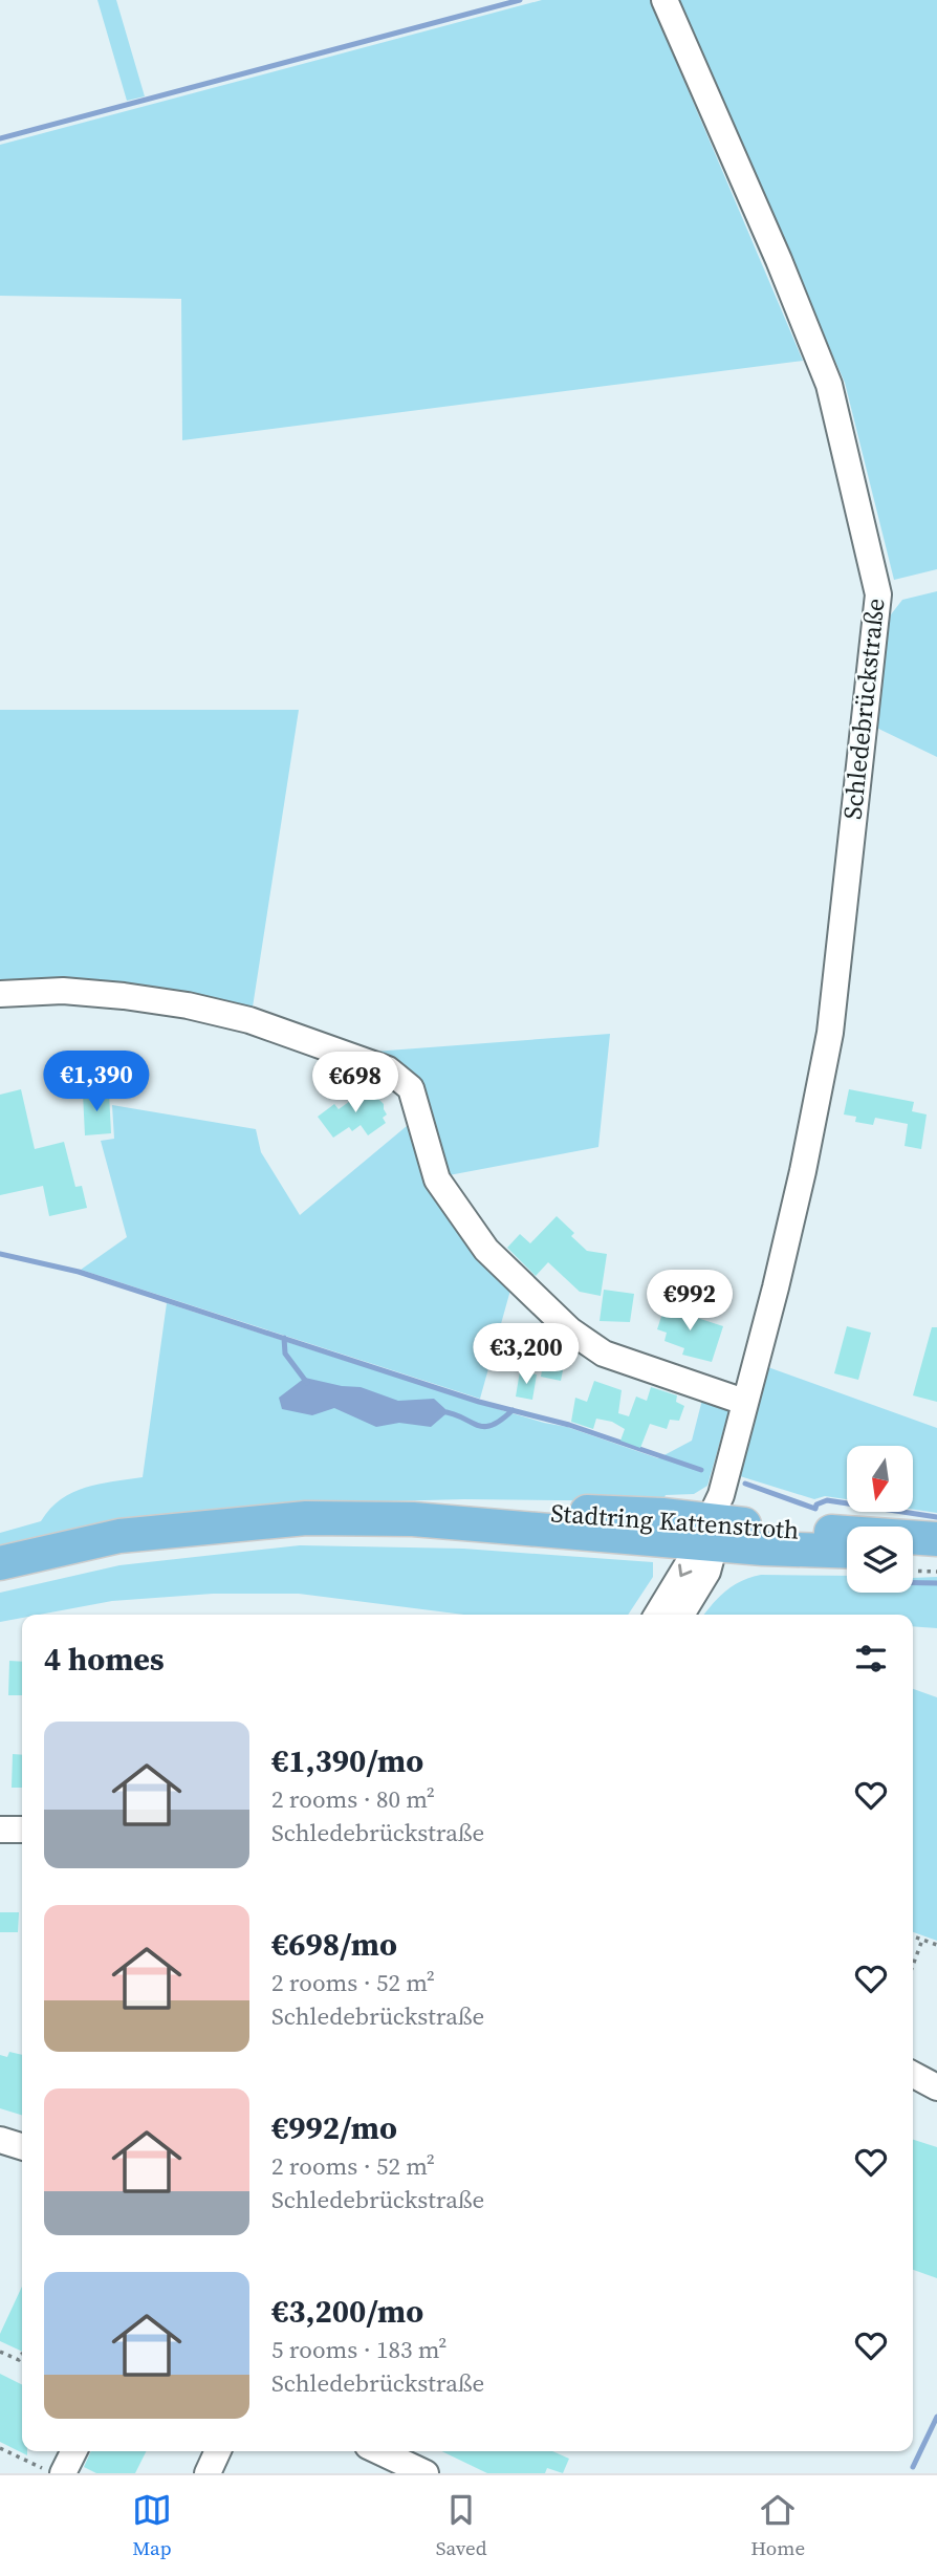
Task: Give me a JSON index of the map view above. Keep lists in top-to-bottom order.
{
  "streets": {
    "main road": ["Stadtring Kattenstroth"],
    "street": ["Schledebrückstraße"]
  },
  "crossings": [
    ["Schledebrückstraße", "Stadtring Kattenstroth"]
  ],
  "north": "bottom",
  "page": {
    "price": [
      "€1,390",
      "€698",
      "€992",
      "€3,200"
    ],
    "heading": "4 homes",
    "list": [
      {
        "name": "€1,390/mo",
        "note": "2 rooms · 80 m² · Schledebrückstraße"
      },
      {
        "name": "€698/mo",
        "note": "2 rooms · 52 m² · Schledebrückstraße"
      },
      {
        "name": "€992/mo",
        "note": "2 rooms · 52 m² · Schledebrückstraße"
      },
      {
        "name": "€3,200/mo",
        "note": "5 rooms · 183 m² · Schledebrückstraße"
      }
    ],
    "tabs": ["Map", "Saved", "Home"]
  }
}
